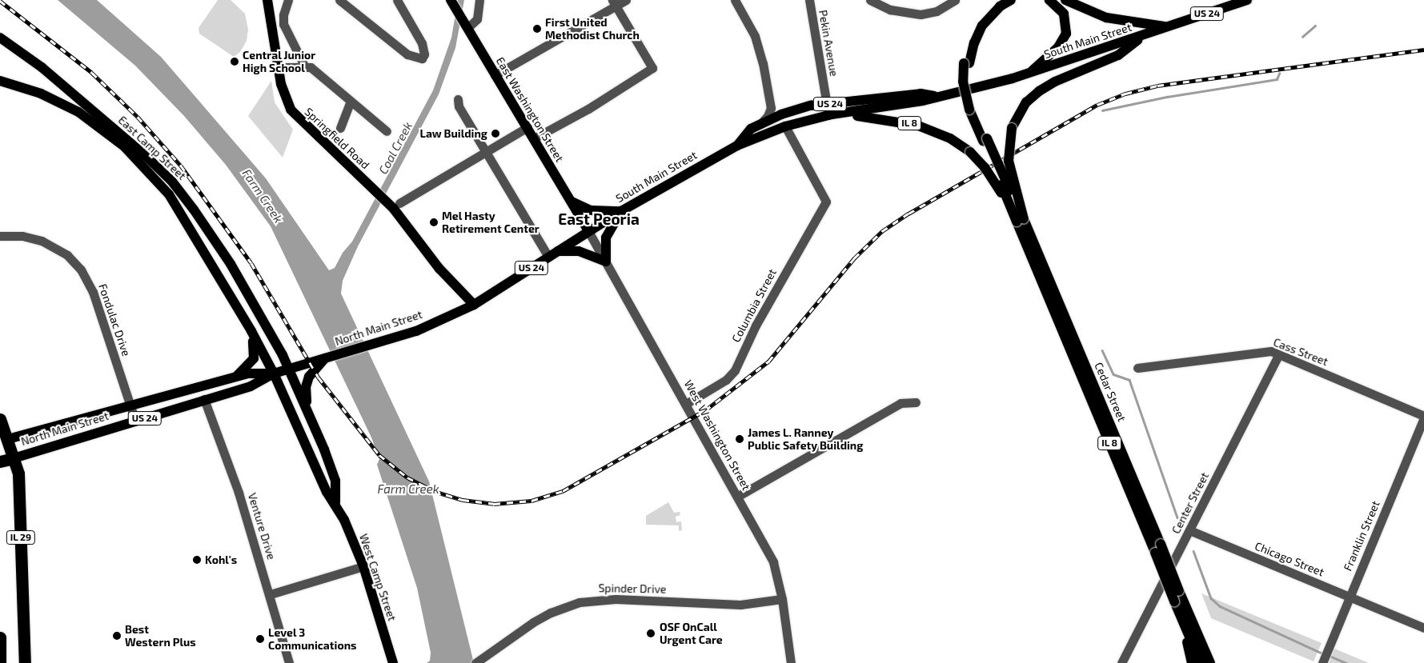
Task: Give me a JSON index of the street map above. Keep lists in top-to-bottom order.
{
  "streets": {
    "highway": ["US 24", "North Main Street", "IL 29"],
    "main road": [
      "South Main Street",
      "East Washington Street",
      "IL 8",
      "Springfield Road",
      "East Camp Street",
      "Cedar Street",
      "West Camp Street"
    ],
    "street": [
      "Pekin Avenue",
      "Columbia Street",
      "Fondulac Drive",
      "Cass Street",
      "West Washington Street",
      "Center Street",
      "Venture Drive",
      "Franklin Street",
      "Chicago Street",
      "Spinder Drive"
    ]
  },
  "crossings": [
    ["South Main Street", "Pekin Avenue"],
    ["South Main Street", "East Washington Street"],
    ["South Main Street", "IL 8"],
    ["South Main Street", "Columbia Street"],
    ["South Main Street", "North Main Street"],
    ["South Main Street", "West Washington Street"],
    ["East Washington Street", "North Main Street"],
    ["East Washington Street", "West Washington Street"],
    ["IL 8", "Cedar Street"],
    ["Springfield Road", "North Main Street"],
    ["East Camp Street", "North Main Street"],
    ["East Camp Street", "West Camp Street"],
    ["Columbia Street", "West Washington Street"],
    ["Fondulac Drive", "North Main Street"],
    ["North Main Street", "West Washington Street"],
    ["North Main Street", "Venture Drive"],
    ["North Main Street", "IL 29"],
    ["North Main Street", "West Camp Street"],
    ["Cass Street", "Center Street"],
    ["Cass Street", "Franklin Street"],
    ["West Washington Street", "Spinder Drive"],
    ["Center Street", "Chicago Street"],
    ["Franklin Street", "Chicago Street"]
  ],
  "districts": ["East Peoria"],
  "water": ["Coal Creek", "Farm Creek"],
  "places": [
    "First United Methodist Church",
    "Central Junior High School",
    "Law Building",
    "Mel Hasty Retirement Center",
    "James L. Ranney Public Safety Building",
    "Kohl's",
    "OSF OnCall Urgent Care",
    "Best Western Plus",
    "Level 3 Communications"
  ]
}
